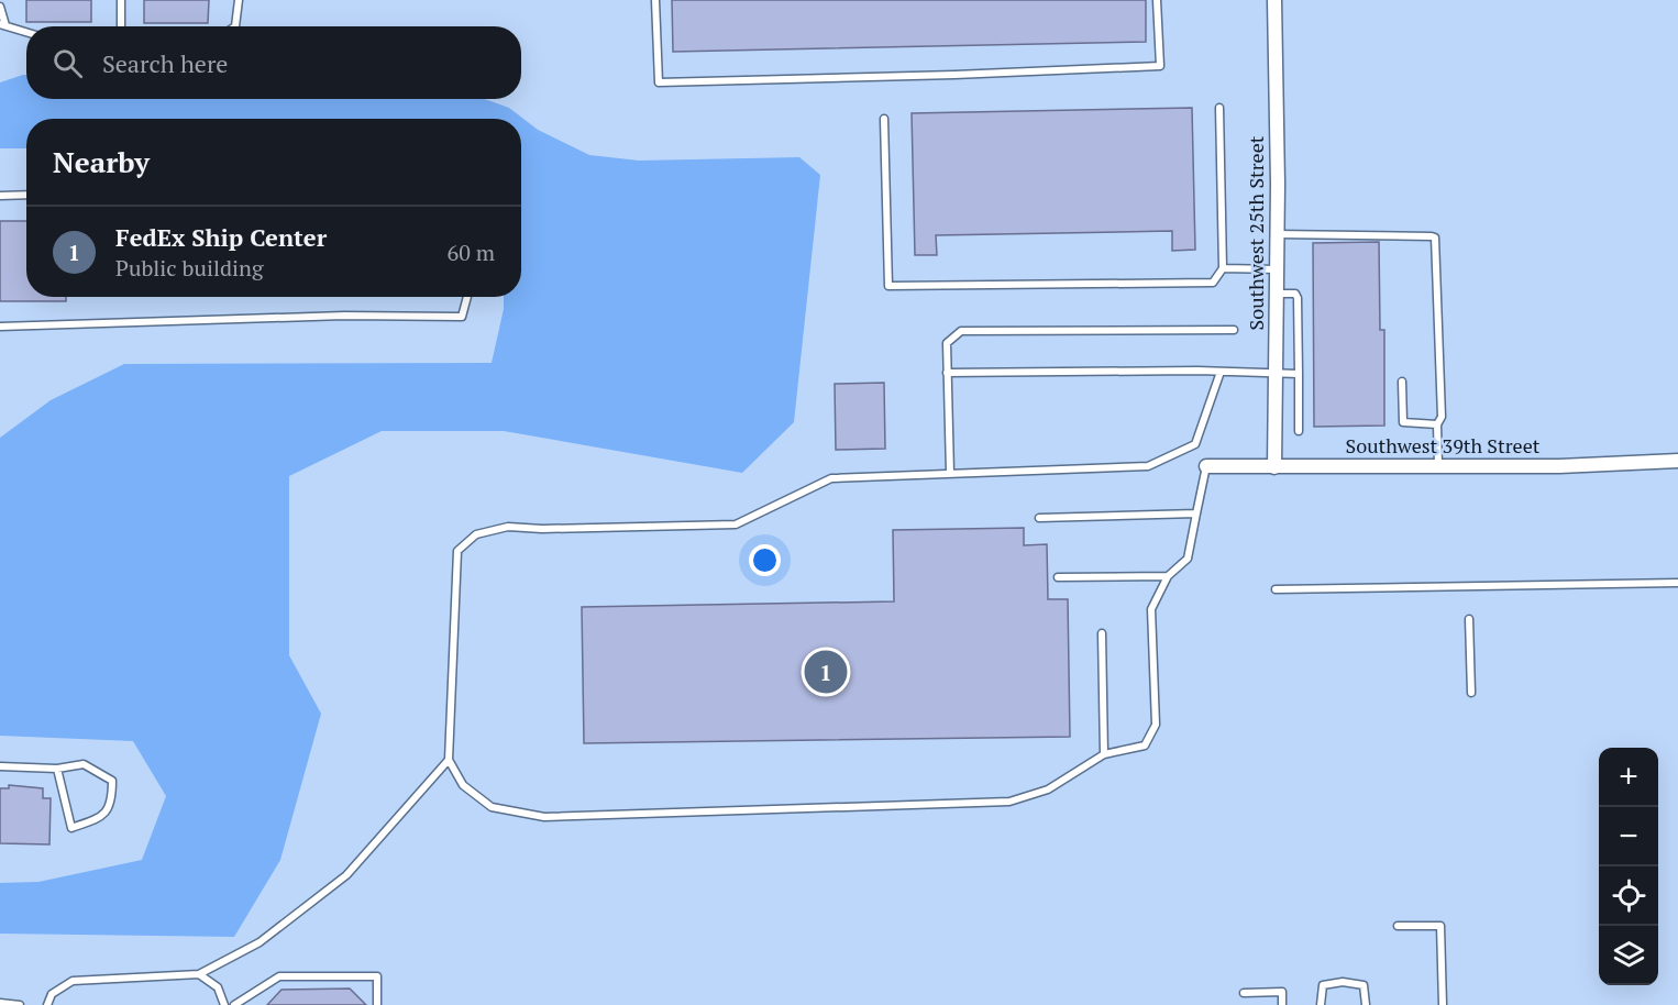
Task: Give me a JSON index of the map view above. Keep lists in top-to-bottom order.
{
  "streets": {
    "street": ["Southwest 25th Street", "Southwest 39th Street"]
  },
  "crossings": [
    ["Southwest 25th Street", "Southwest 39th Street"]
  ],
  "page": {
    "search": "Search here",
    "heading": "Nearby",
    "list": [
      {
        "mark": "1",
        "name": "FedEx Ship Center",
        "note": "Public building",
        "value": "60 m"
      }
    ],
    "pins": "1",
    "map_buttons": ["+", "−"]
  }
}
